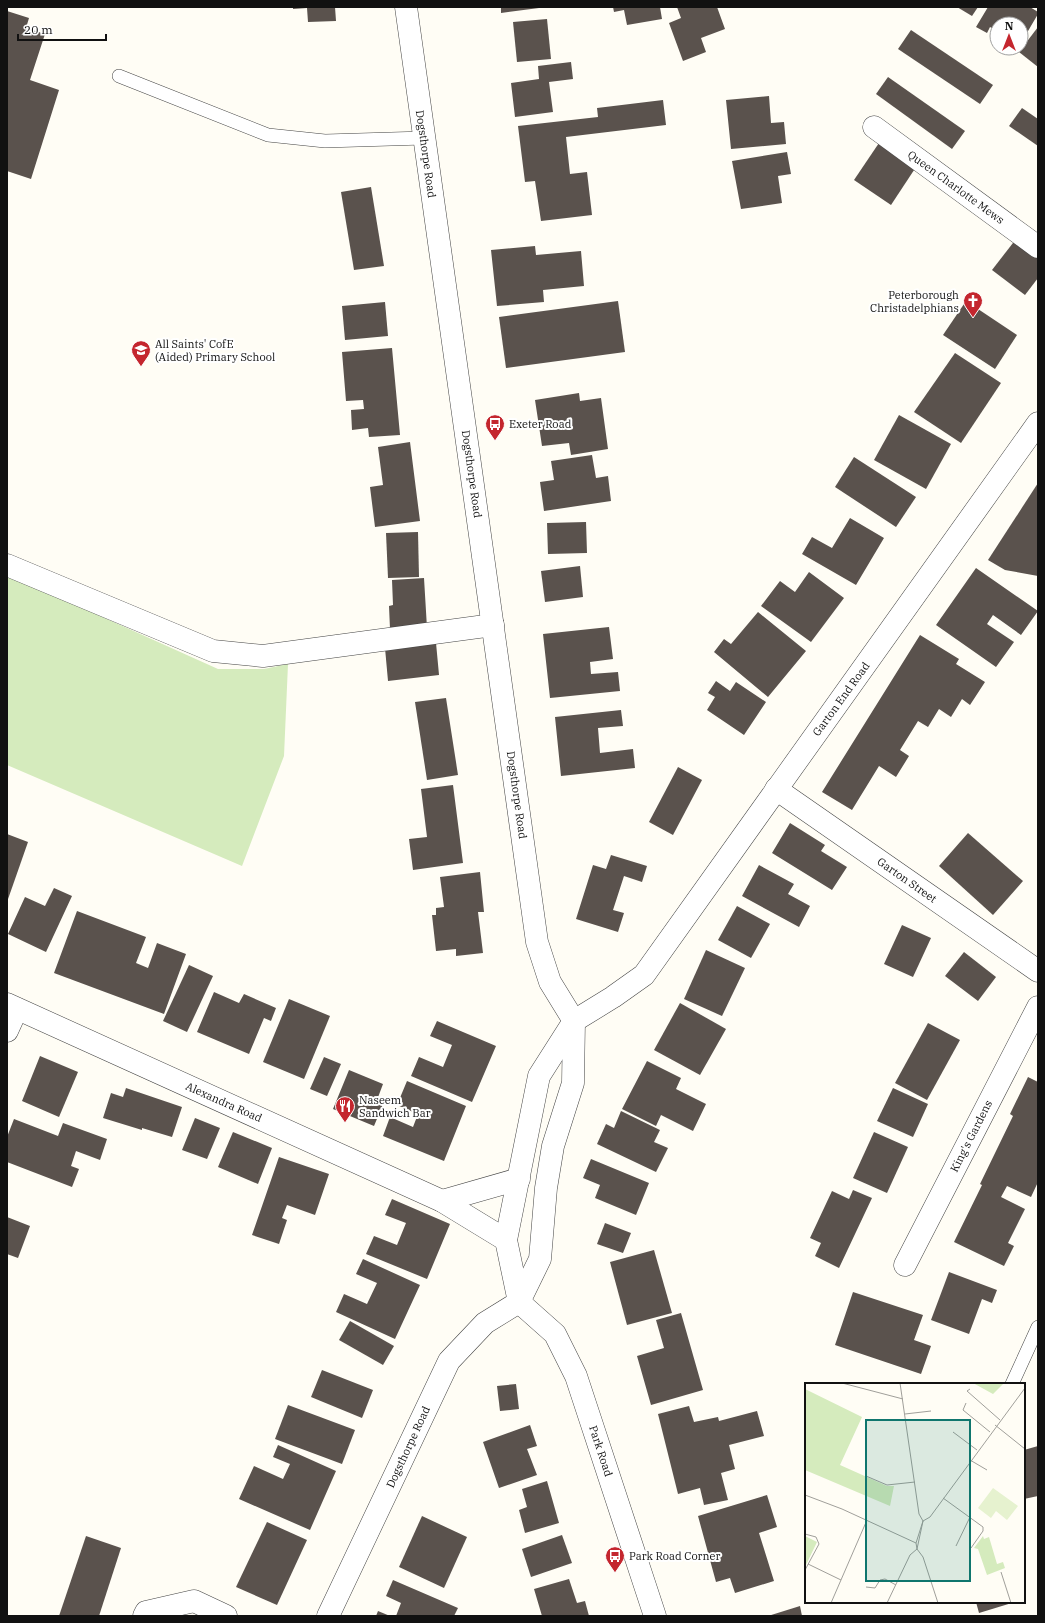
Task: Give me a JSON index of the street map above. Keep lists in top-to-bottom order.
{
  "streets": {
    "street": [
      "Dogsthorpe Road",
      "Queen Charlotte Mews",
      "Garton End Road",
      "Garton Street",
      "Alexandra Road",
      "King's Gardens",
      "Park Road"
    ]
  },
  "crossings": [
    ["Dogsthorpe Road", "Garton End Road"],
    ["Dogsthorpe Road", "Park Road"],
    ["Garton End Road", "Garton Street"]
  ],
  "places": {
    "church": ["Peterborough Christadelphians"],
    "school or university": ["All Saints' CofE (Aided) Primary School"],
    "bus stop": ["Exeter Road", "Park Road Corner"],
    "restaurant": ["Naseem Sandwich Bar"]
  },
  "scale_bar": "20 m",
  "north": "top"
}
